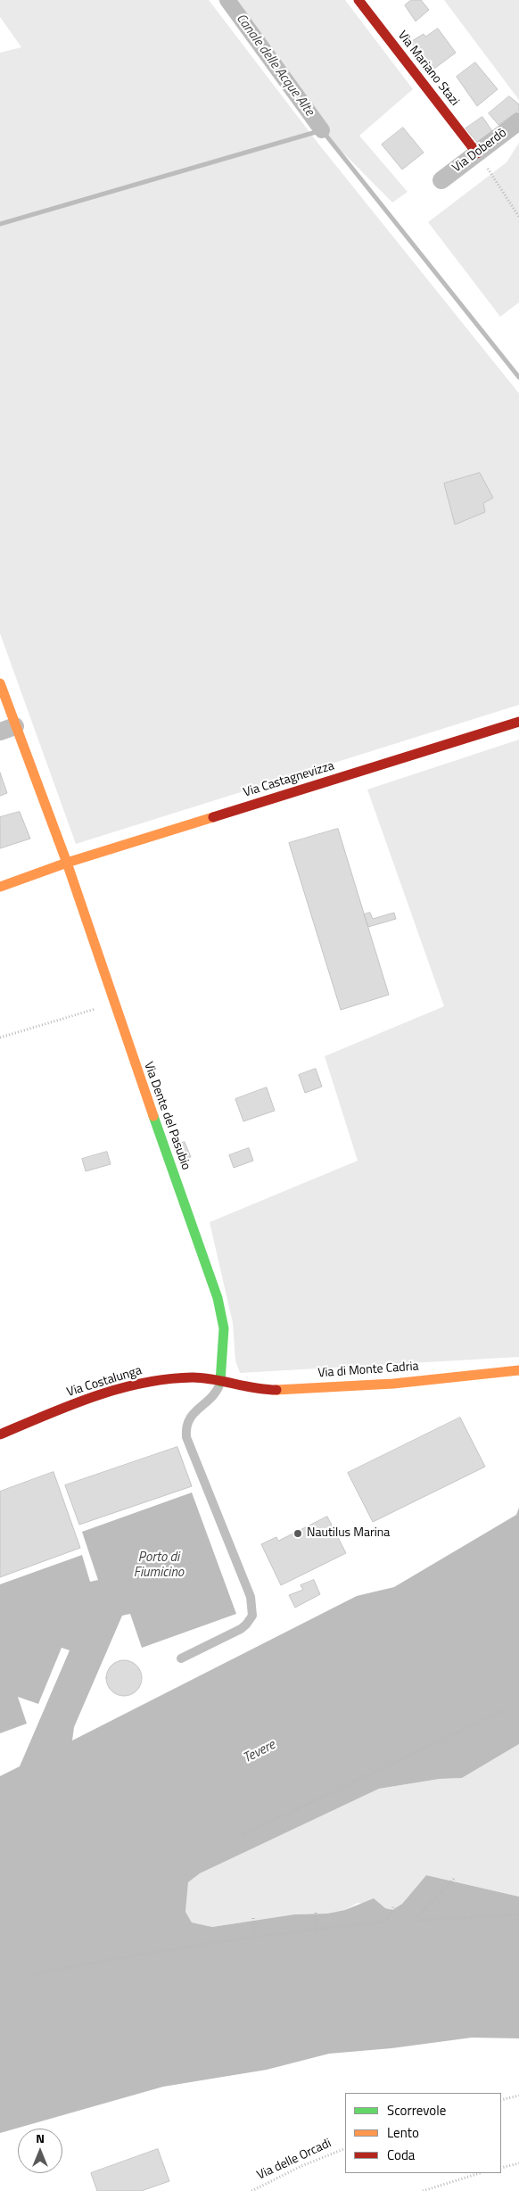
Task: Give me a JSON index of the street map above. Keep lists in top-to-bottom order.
{
  "streets": {
    "street": [
      "Via Mariano Stazi",
      "Via Doberdò",
      "Via Castagnevizza",
      "Via Dente del Pasubio",
      "Via di Monte Cadria",
      "Via Costalunga"
    ],
    "path": ["Via delle Orcadi"]
  },
  "crossings": [
    ["Via Mariano Stazi", "Via Doberdò"],
    ["Via Castagnevizza", "Via Dente del Pasubio"],
    ["Via Dente del Pasubio", "Via di Monte Cadria"],
    ["Via Dente del Pasubio", "Via Costalunga"],
    ["Via di Monte Cadria", "Via Costalunga"]
  ],
  "water": ["Canale delle Acque Alte", "Porto di Fiumicino", "Tevere"],
  "places": ["Nautilus Marina"],
  "legend": ["Scorrevole", "Lento", "Coda"],
  "north": "top"
}
